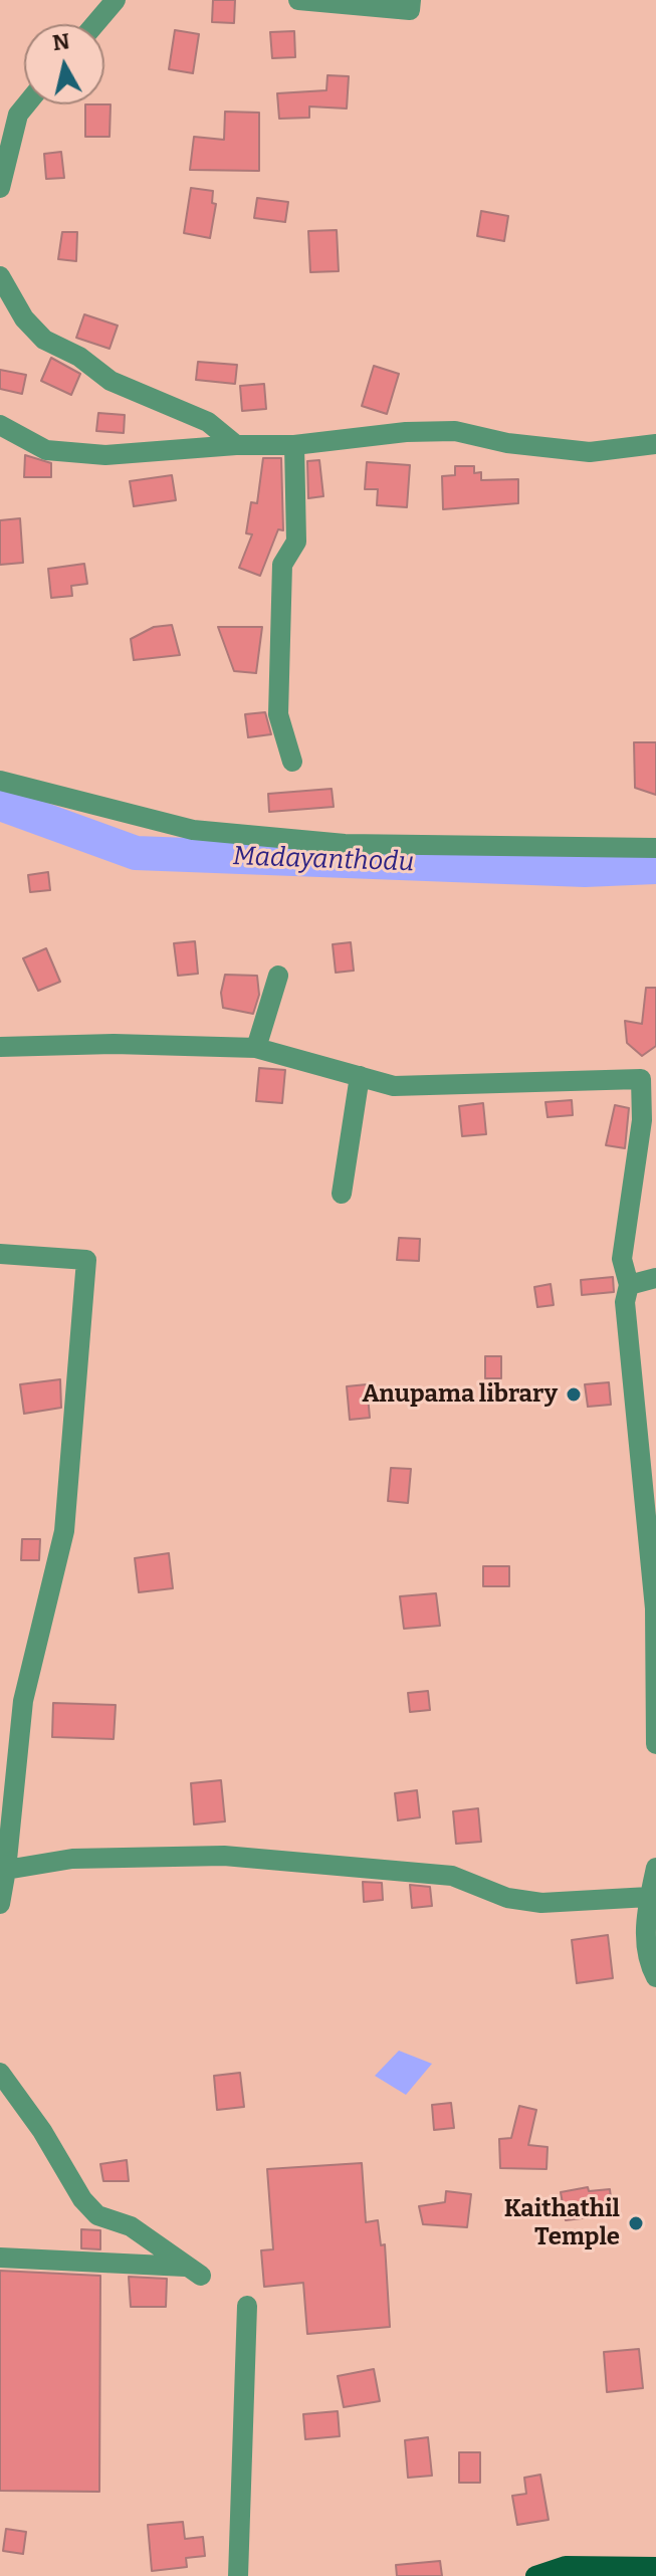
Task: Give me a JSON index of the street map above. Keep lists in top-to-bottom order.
{
  "water": ["Madayanthodu"],
  "places": ["Anupama library", "Kaithathil Temple"],
  "north": "top"
}
